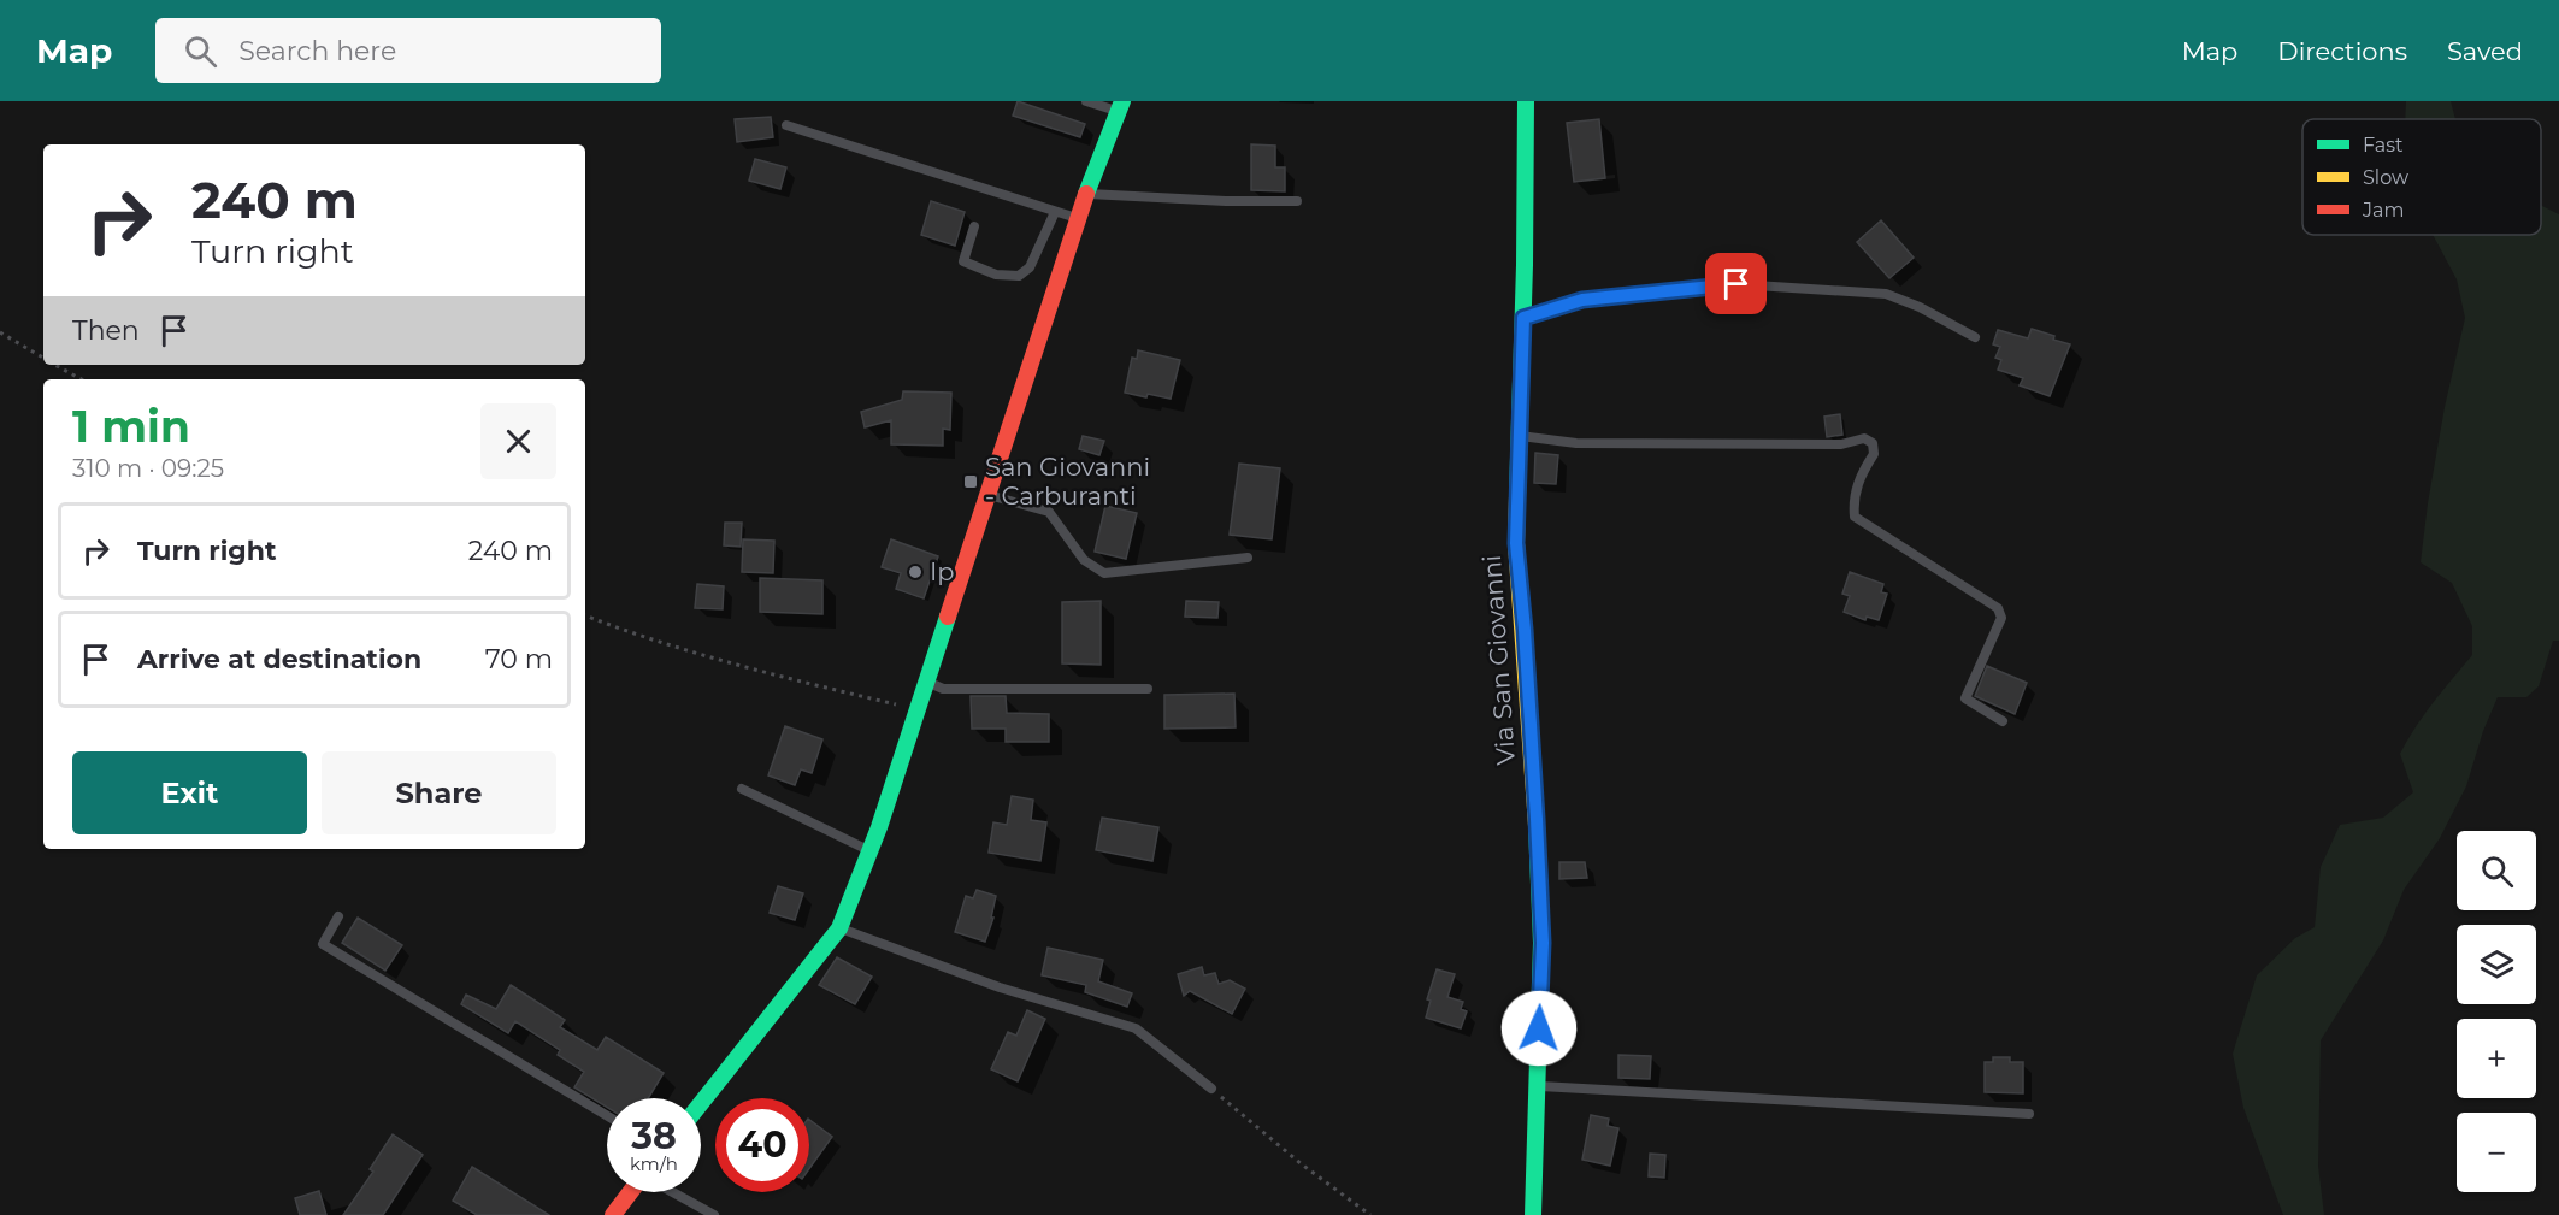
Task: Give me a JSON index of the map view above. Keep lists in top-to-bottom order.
{
  "streets": {
    "main road": ["Via San Giovanni"]
  },
  "places": {
    "transit": ["San Giovanni - Carburanti"],
    "other": ["Ip"]
  },
  "legend": ["Fast", "Slow", "Jam"],
  "page": {
    "header": "Map",
    "search": "Search here",
    "nav": ["Map", "Directions", "Saved"],
    "turn": ["240 m", "Turn right"],
    "then": "Then",
    "heading": ["1 min", "310 m · 09:25"],
    "list": [
      {
        "name": "Turn right",
        "value": "240 m"
      },
      {
        "name": "Arrive at destination",
        "value": "70 m"
      }
    ],
    "buttons": ["Exit", "Share"],
    "map_buttons": ["+", "−"],
    "speed": "38 km/h",
    "limit": "40"
  }
}
